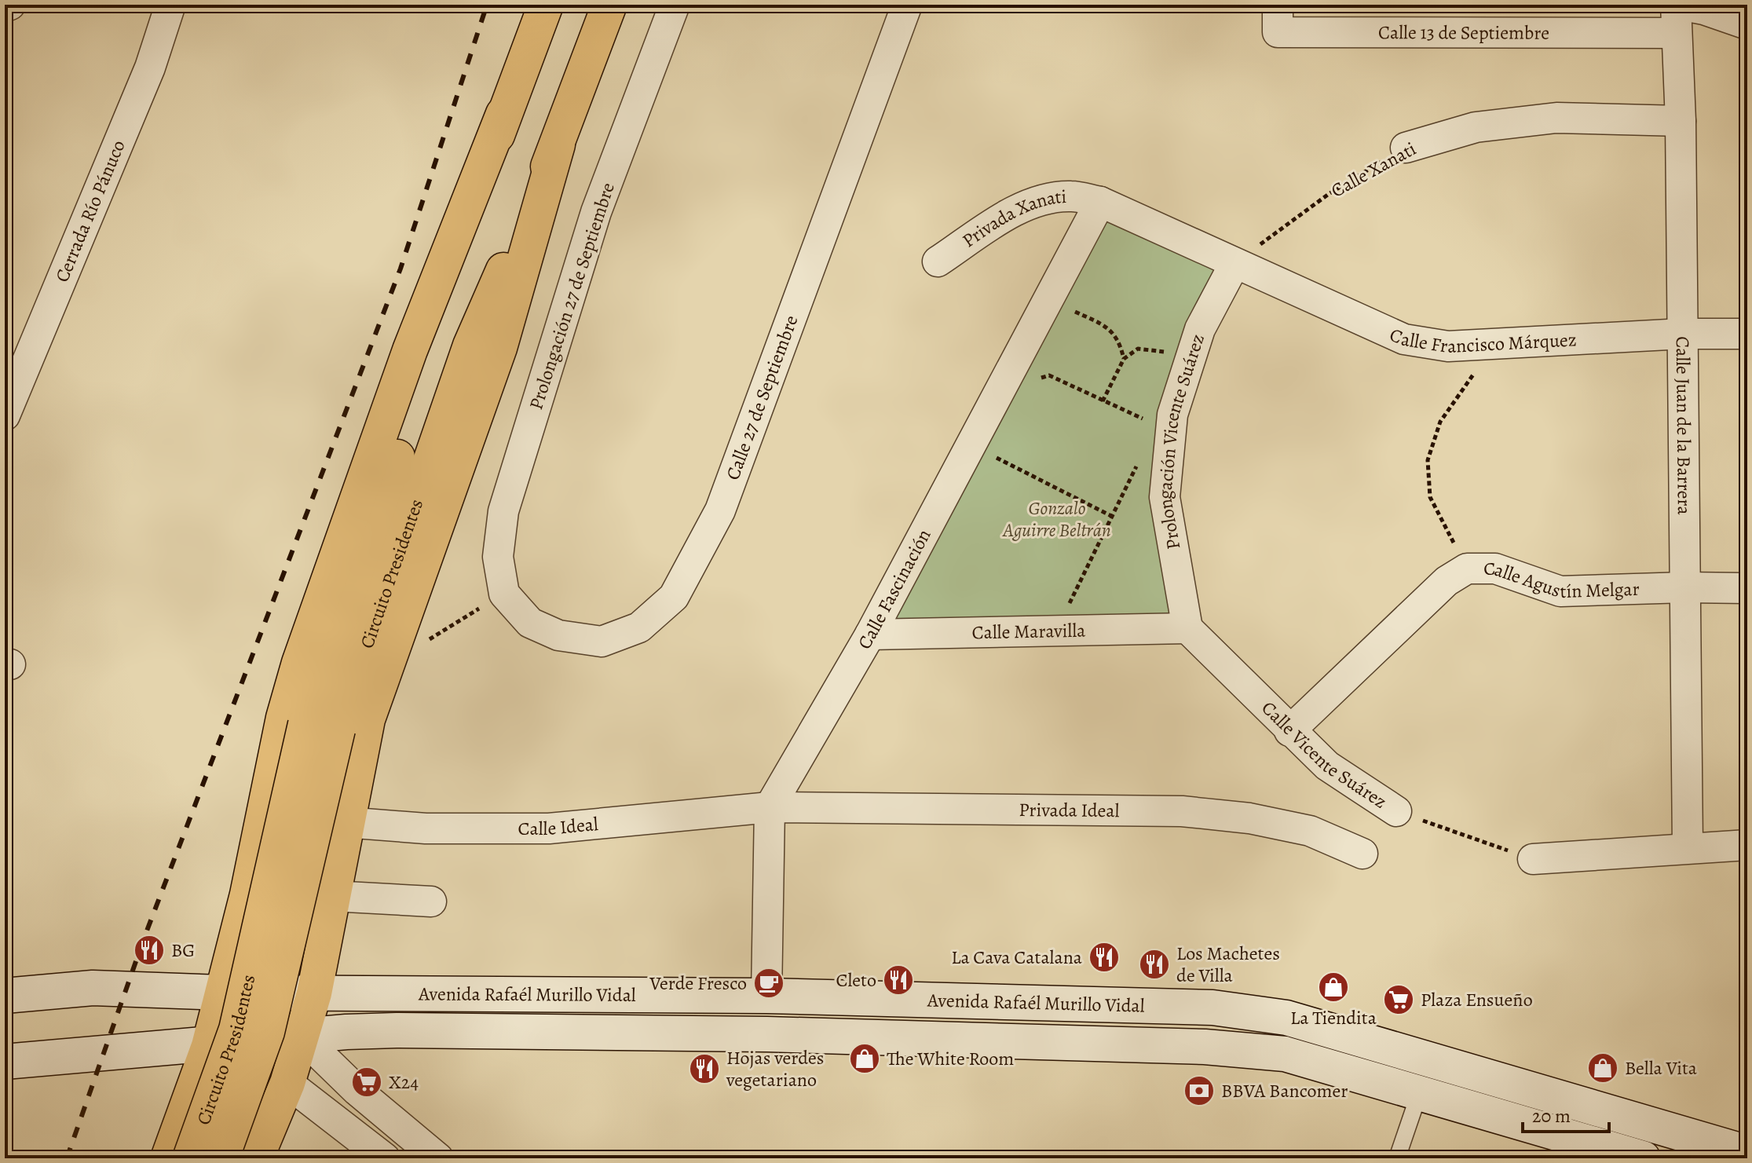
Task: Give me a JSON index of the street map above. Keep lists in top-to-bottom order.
{
  "streets": {
    "main road": ["Circuito Presidentes", "Avenida Rafaél Murillo Vidal"],
    "street": [
      "Calle 13 de Septiembre",
      "Calle Xanati",
      "Cerrada Río Pánuco",
      "Privada Xanati",
      "Prolongación 27 de Septiembre",
      "Calle Francisco Márquez",
      "Calle 27 de Septiembre",
      "Calle Juan de la Barrera",
      "Prolongación Vicente Suárez",
      "Calle Agustín Melgar",
      "Calle Fascinación",
      "Calle Maravilla",
      "Calle Vicente Suárez",
      "Privada Ideal",
      "Calle Ideal"
    ]
  },
  "crossings": [
    ["Calle 13 de Septiembre", "Calle Juan de la Barrera"],
    ["Calle Xanati", "Calle Francisco Márquez"],
    ["Calle Xanati", "Calle Juan de la Barrera"],
    ["Calle Xanati", "Prolongación Vicente Suárez"],
    ["Privada Xanati", "Calle Fascinación"],
    ["Prolongación 27 de Septiembre", "Calle 27 de Septiembre"],
    ["Calle Francisco Márquez", "Calle Juan de la Barrera"],
    ["Calle Francisco Márquez", "Prolongación Vicente Suárez"],
    ["Calle Juan de la Barrera", "Calle Agustín Melgar"],
    ["Prolongación Vicente Suárez", "Calle Maravilla"],
    ["Prolongación Vicente Suárez", "Calle Vicente Suárez"],
    ["Calle Agustín Melgar", "Calle Vicente Suárez"],
    ["Calle Fascinación", "Calle Maravilla"],
    ["Calle Fascinación", "Privada Ideal"],
    ["Calle Fascinación", "Calle Ideal"],
    ["Calle Fascinación", "Avenida Rafaél Murillo Vidal"],
    ["Calle Maravilla", "Calle Vicente Suárez"],
    ["Privada Ideal", "Calle Ideal"]
  ],
  "parks": ["Gonzalo Aguirre Beltrán"],
  "places": {
    "restaurant": [
      "BG",
      "La Cava Catalana",
      "Los Machetes de Villa",
      "Cleto",
      "Hojas verdes vegetariano"
    ],
    "cafe": ["Verde Fresco"],
    "shop": ["La Tiendita", "The White Room", "Bella Vita"],
    "supermarket": ["Plaza Ensueño", "X24"],
    "bank": ["BBVA Bancomer"]
  },
  "scale_bar": "20 m"
}
